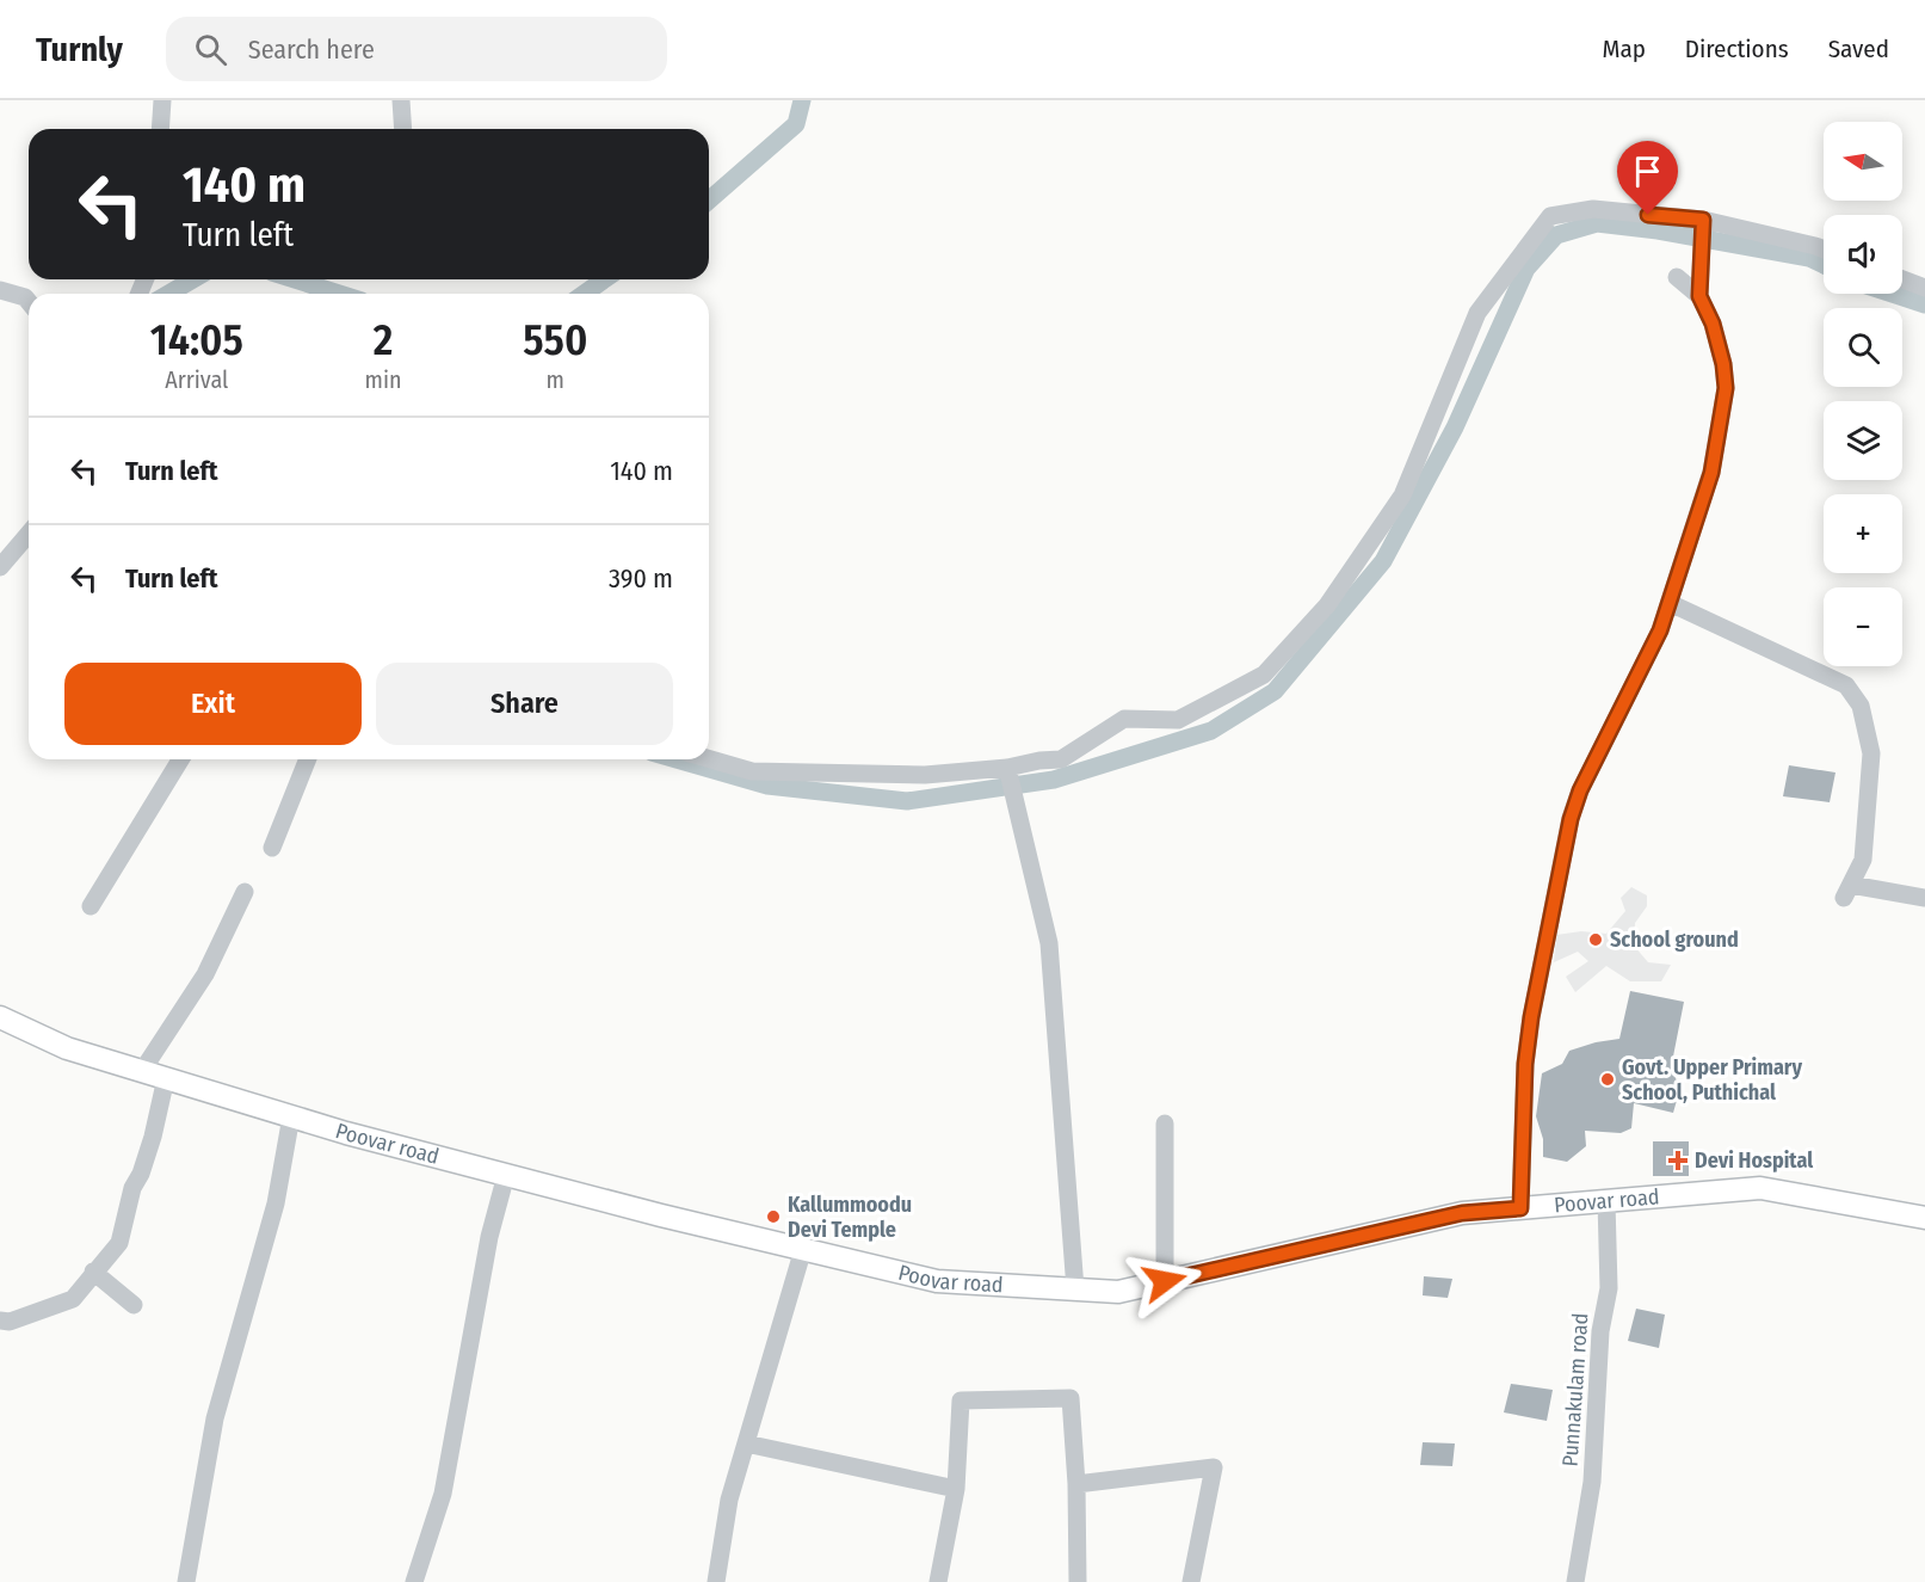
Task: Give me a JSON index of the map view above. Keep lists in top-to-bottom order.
{
  "streets": {
    "main road": ["Poovar road"],
    "street": ["Punnakulam road"]
  },
  "crossings": [
    ["Poovar road", "Punnakulam road"]
  ],
  "places": {
    "other": ["School ground", "Govt. Upper Primary School, Puthichal", "Kallummoodu Devi Temple"],
    "health": ["Devi Hospital"]
  },
  "north": "left",
  "page": {
    "header": "Turnly",
    "search": "Search here",
    "nav": ["Map", "Directions", "Saved"],
    "map_buttons": ["+", "−"],
    "turn": ["140 m", "Turn left"],
    "eta": [
      "14:05",
      "Arrival",
      "2",
      "min",
      "550",
      "m"
    ],
    "list": [
      {
        "name": "Turn left",
        "value": "140 m"
      },
      {
        "name": "Turn left",
        "value": "390 m"
      }
    ],
    "buttons": ["Exit", "Share"]
  }
}
